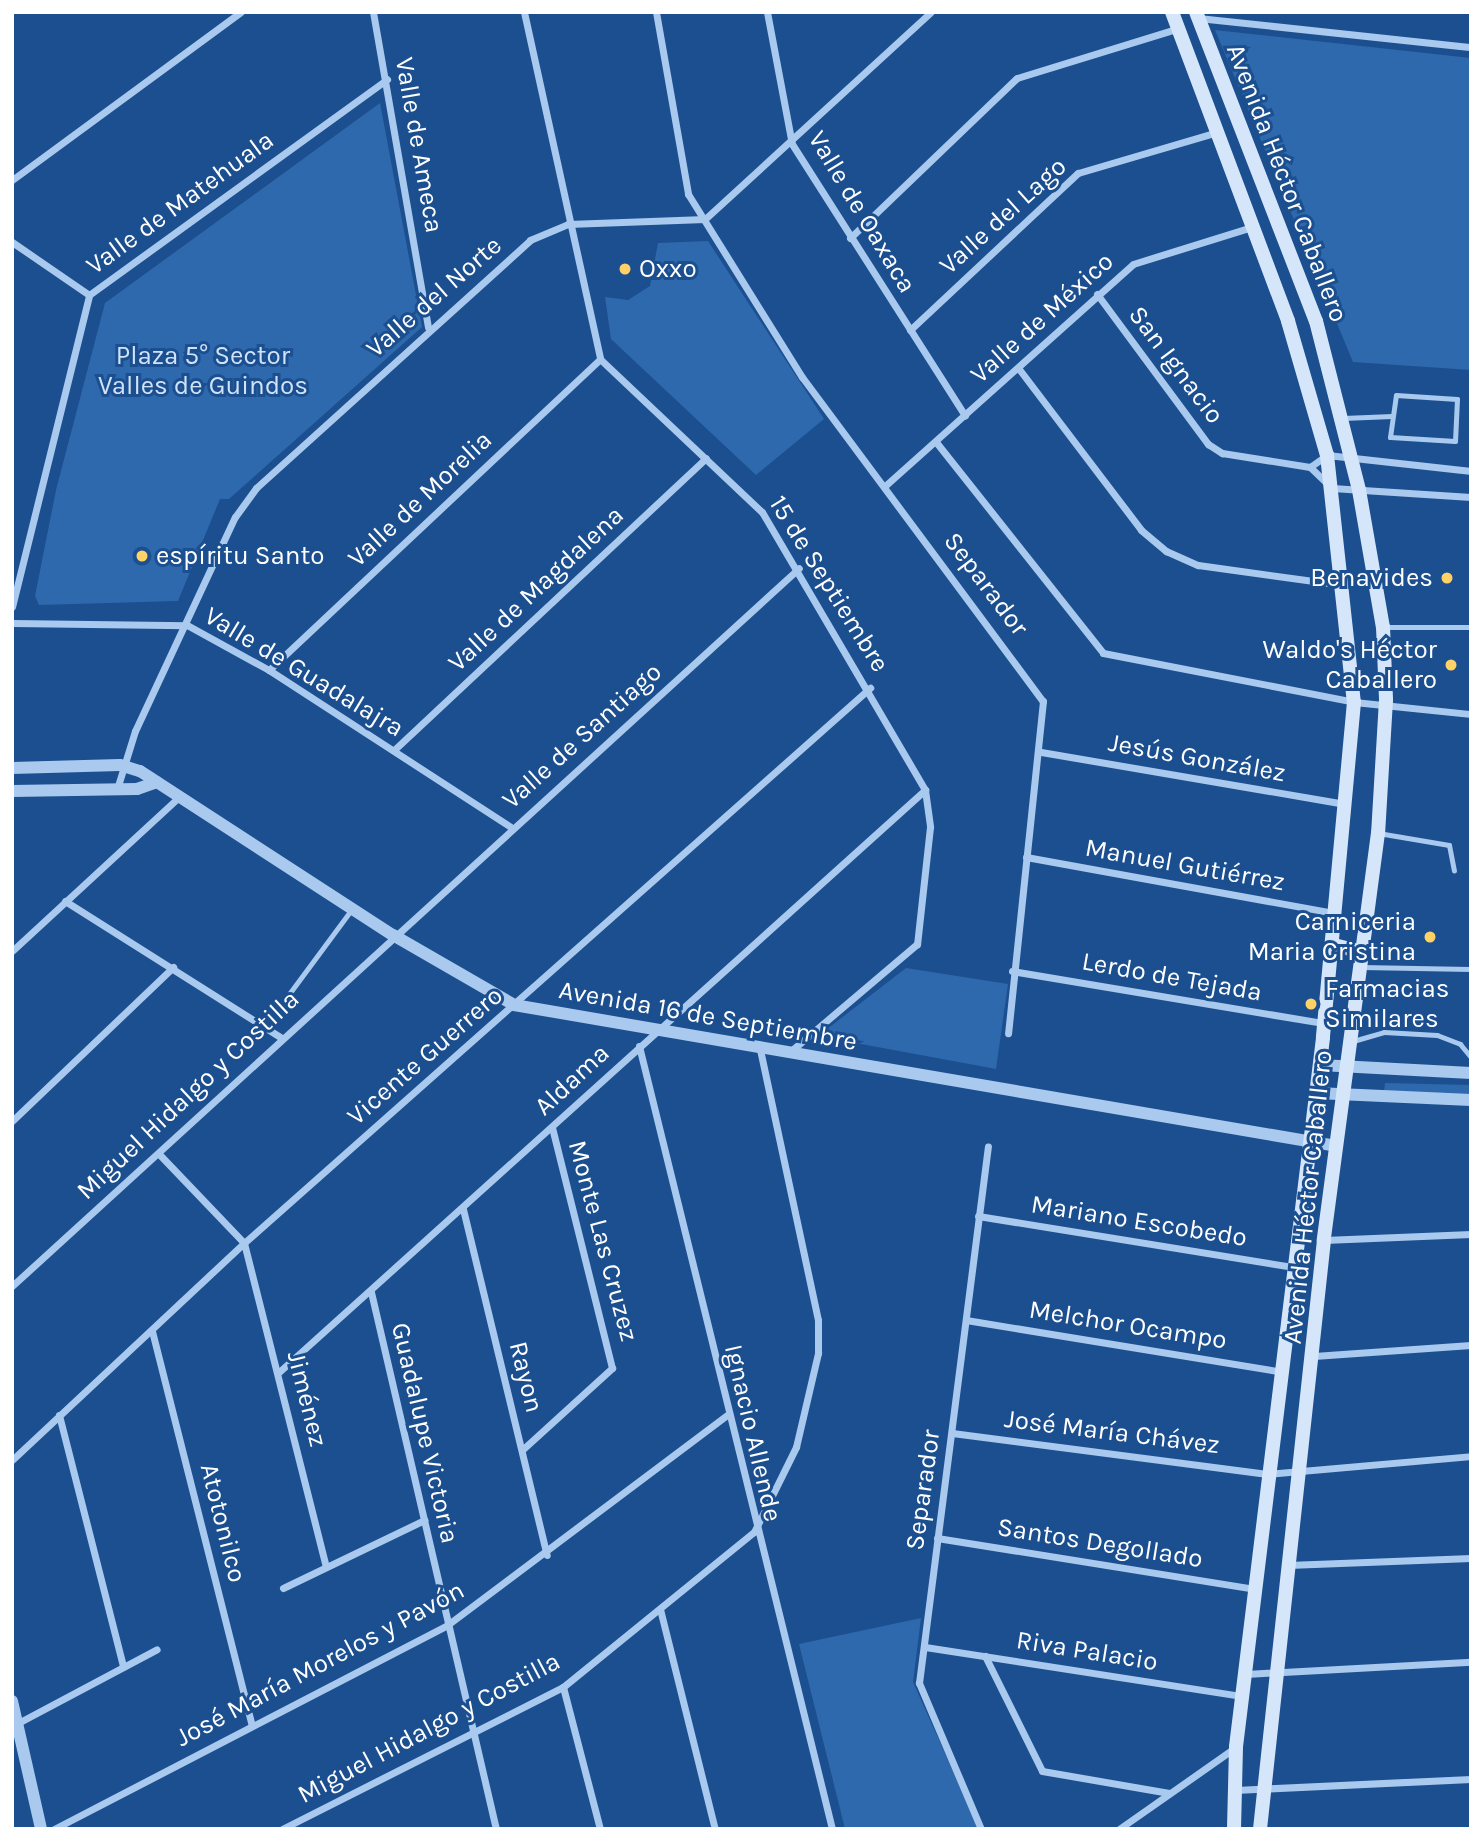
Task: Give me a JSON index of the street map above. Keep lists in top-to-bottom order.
{
  "streets": {
    "main road": ["Avenida Héctor Caballero"],
    "street": [
      "Valle de Ameca",
      "Valle de Matehuala",
      "Valle de Oaxaca",
      "Valle del Lago",
      "Valle del Norte",
      "Valle de México",
      "San Ignacio",
      "Valle de Morelia",
      "15 de Septiembre",
      "Separador",
      "Valle de Magdalena",
      "Valle de Guadalajra",
      "Valle de Santiago",
      "Jesús González",
      "Manuel Gutiérrez",
      "Lerdo de Tejada",
      "Avenida 16 de Septiembre",
      "Vicente Guerrero",
      "Aldama",
      "Miguel Hidalgo y Costilla",
      "Mariano Escobedo",
      "Monte Las Cruzez",
      "Melchor Ocampo",
      "Rayon",
      "Jiménez",
      "José María Chávez",
      "Guadalupe Victoria",
      "Ignacio Allende",
      "Atotonilco",
      "Santos Degollado",
      "Riva Palacio",
      "José María Morelos y Pavón"
    ]
  },
  "crossings": [
    ["Valle de Ameca", "Valle de Matehuala"],
    ["Valle de Ameca", "Valle del Norte"],
    ["Avenida Héctor Caballero", "Valle del Lago"],
    ["Avenida Héctor Caballero", "Valle de México"],
    ["Avenida Héctor Caballero", "Jesús González"],
    ["Avenida Héctor Caballero", "Manuel Gutiérrez"],
    ["Avenida Héctor Caballero", "Lerdo de Tejada"],
    ["Avenida Héctor Caballero", "Avenida 16 de Septiembre"],
    ["Avenida Héctor Caballero", "Mariano Escobedo"],
    ["Avenida Héctor Caballero", "Melchor Ocampo"],
    ["Avenida Héctor Caballero", "José María Chávez"],
    ["Avenida Héctor Caballero", "Santos Degollado"],
    ["Avenida Héctor Caballero", "Riva Palacio"],
    ["Valle de Oaxaca", "Valle del Lago"],
    ["Valle de Oaxaca", "Valle de México"],
    ["Valle del Norte", "Separador"],
    ["Valle del Norte", "Valle de Guadalajra"],
    ["Valle del Norte", "Avenida 16 de Septiembre"],
    ["Valle de México", "San Ignacio"],
    ["Valle de México", "Separador"],
    ["Valle de Morelia", "15 de Septiembre"],
    ["Valle de Morelia", "Valle de Guadalajra"],
    ["15 de Septiembre", "Valle de Magdalena"],
    ["15 de Septiembre", "Valle de Santiago"],
    ["15 de Septiembre", "Avenida 16 de Septiembre"],
    ["15 de Septiembre", "Vicente Guerrero"],
    ["15 de Septiembre", "Aldama"],
    ["Separador", "Jesús González"],
    ["Separador", "Manuel Gutiérrez"],
    ["Separador", "Lerdo de Tejada"],
    ["Separador", "Mariano Escobedo"],
    ["Separador", "Melchor Ocampo"],
    ["Separador", "José María Chávez"],
    ["Separador", "Santos Degollado"],
    ["Separador", "Riva Palacio"],
    ["Valle de Magdalena", "Valle de Guadalajra"],
    ["Valle de Guadalajra", "Valle de Santiago"],
    ["Valle de Santiago", "Avenida 16 de Septiembre"],
    ["Valle de Santiago", "Miguel Hidalgo y Costilla"],
    ["Avenida 16 de Septiembre", "Vicente Guerrero"],
    ["Avenida 16 de Septiembre", "Aldama"],
    ["Avenida 16 de Septiembre", "Miguel Hidalgo y Costilla"],
    ["Vicente Guerrero", "Jiménez"],
    ["Vicente Guerrero", "Atotonilco"],
    ["Aldama", "Monte Las Cruzez"],
    ["Aldama", "Rayon"],
    ["Aldama", "Jiménez"],
    ["Aldama", "Guadalupe Victoria"],
    ["Aldama", "Ignacio Allende"],
    ["Miguel Hidalgo y Costilla", "Guadalupe Victoria"],
    ["Miguel Hidalgo y Costilla", "Ignacio Allende"],
    ["Monte Las Cruzez", "Rayon"],
    ["Rayon", "José María Morelos y Pavón"],
    ["Guadalupe Victoria", "José María Morelos y Pavón"],
    ["Ignacio Allende", "José María Morelos y Pavón"],
    ["Atotonilco", "José María Morelos y Pavón"]
  ],
  "parks": ["Plaza 5° Sector Valles de Guindos"],
  "places": [
    "Oxxo",
    "espíritu Santo",
    "Benavides",
    "Waldo's Héctor Caballero",
    "Carniceria Maria Cristina",
    "Farmacias Similares"
  ]
}
